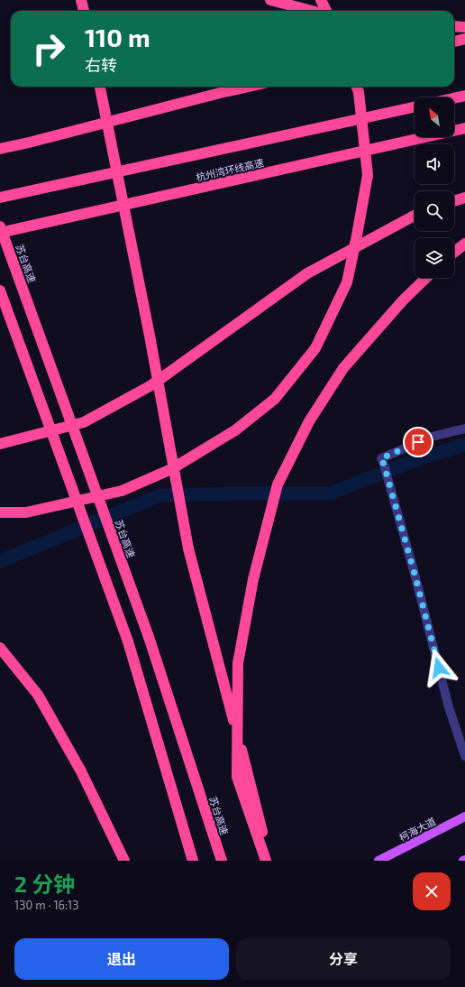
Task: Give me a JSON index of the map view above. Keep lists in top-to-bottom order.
{
  "streets": {
    "highway": ["杭州湾环线高速", "苏台高速"],
    "main road": ["柯海大道"]
  },
  "north": "top left",
  "page": {
    "turn": ["110 m", "右转"],
    "heading": ["2 分钟", "130 m · 16:13"],
    "buttons": ["退出", "分享"]
  }
}
